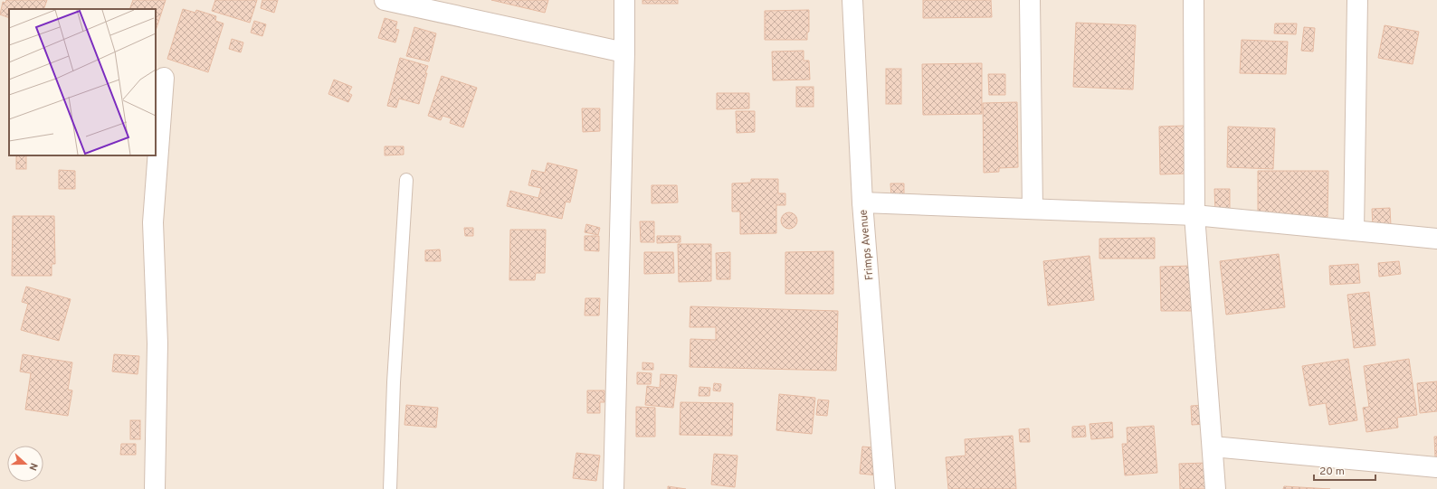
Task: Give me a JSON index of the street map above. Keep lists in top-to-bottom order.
{
  "streets": {
    "street": ["Frimps Avenue"]
  },
  "scale_bar": "20 m",
  "north": "right"
}
